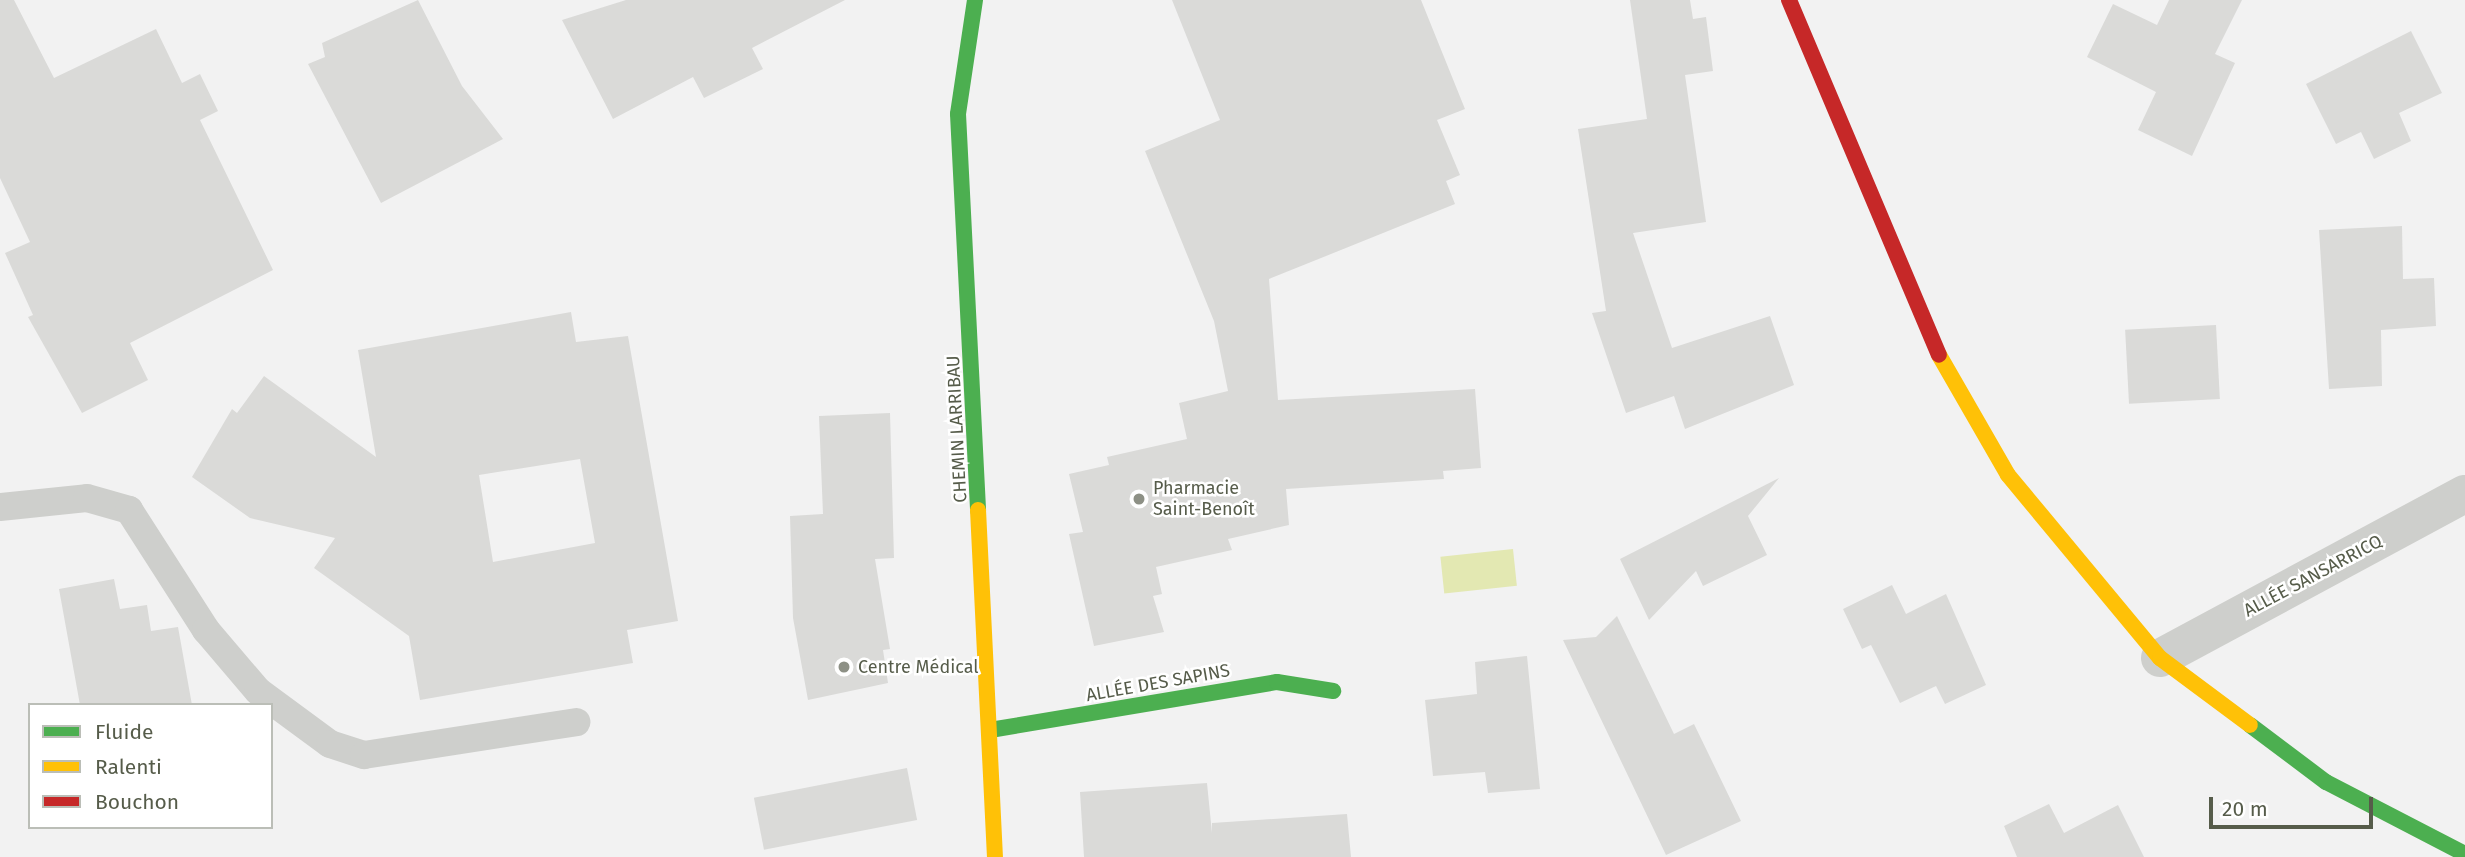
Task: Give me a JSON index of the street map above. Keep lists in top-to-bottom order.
{
  "streets": {
    "street": ["CHEMIN LARRIBAU", "ALLÉE SANSARRICQ", "ALLÉE DES SAPINS"]
  },
  "crossings": [
    ["CHEMIN LARRIBAU", "ALLÉE DES SAPINS"]
  ],
  "places": ["Pharmacie Saint-Benoît", "Centre Médical"],
  "legend": ["Fluide", "Ralenti", "Bouchon"],
  "scale_bar": "20 m"
}
